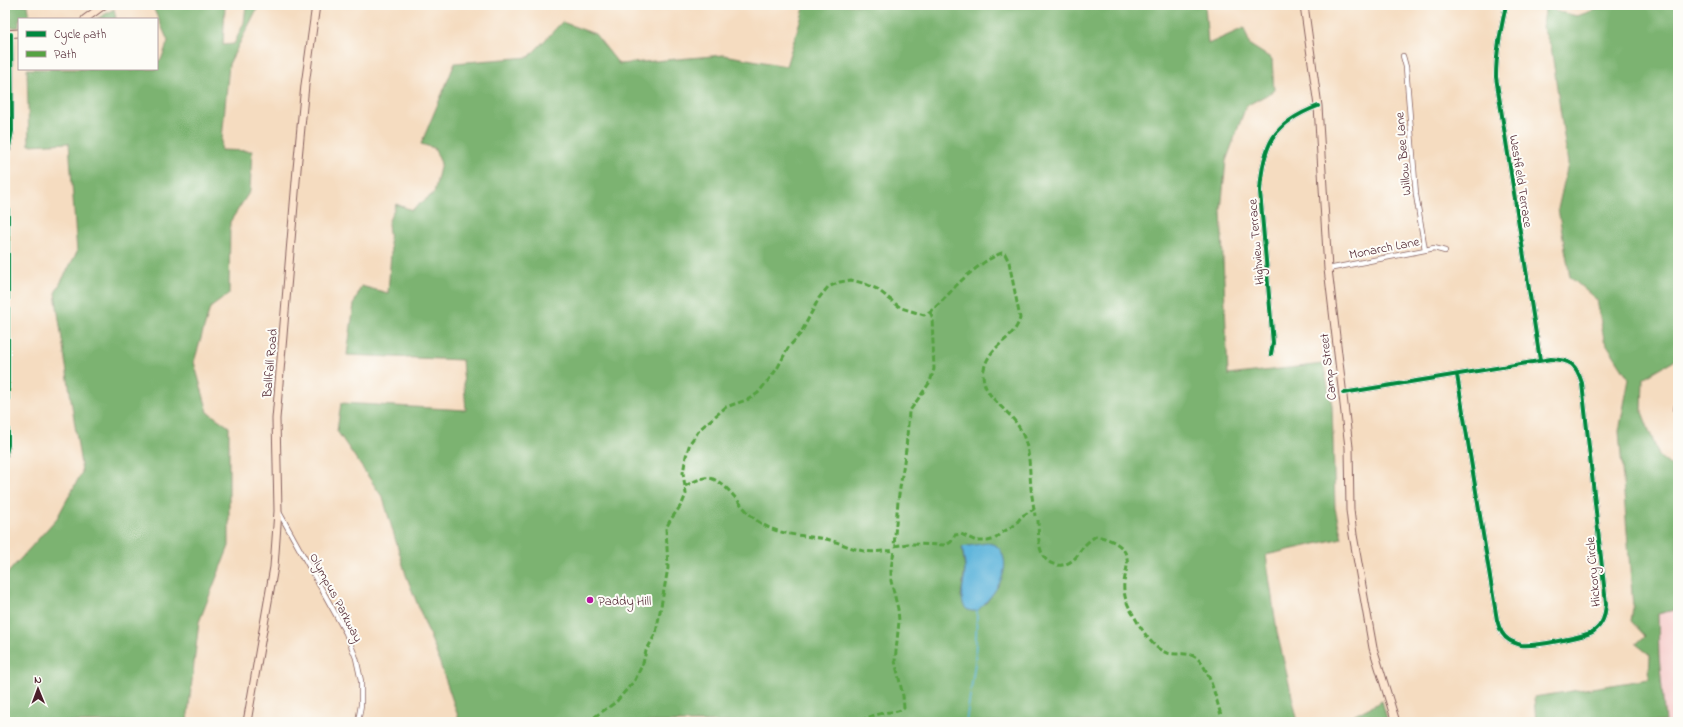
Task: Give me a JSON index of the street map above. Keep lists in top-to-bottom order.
{
  "streets": {
    "main road": ["Ballfall Road", "Camp Street"],
    "street": [
      "Willow Bee Lane",
      "Westfield Terrace",
      "Highview Terrace",
      "Monarch Lane",
      "Hickory Circle",
      "Olympus Parkway"
    ]
  },
  "crossings": [
    ["Willow Bee Lane", "Monarch Lane"],
    ["Westfield Terrace", "Hickory Circle"],
    ["Highview Terrace", "Camp Street"],
    ["Monarch Lane", "Camp Street"],
    ["Ballfall Road", "Olympus Parkway"],
    ["Camp Street", "Hickory Circle"]
  ],
  "places": ["Paddy Hill"],
  "legend": ["Cycle path", "Path"],
  "north": "top"
}
